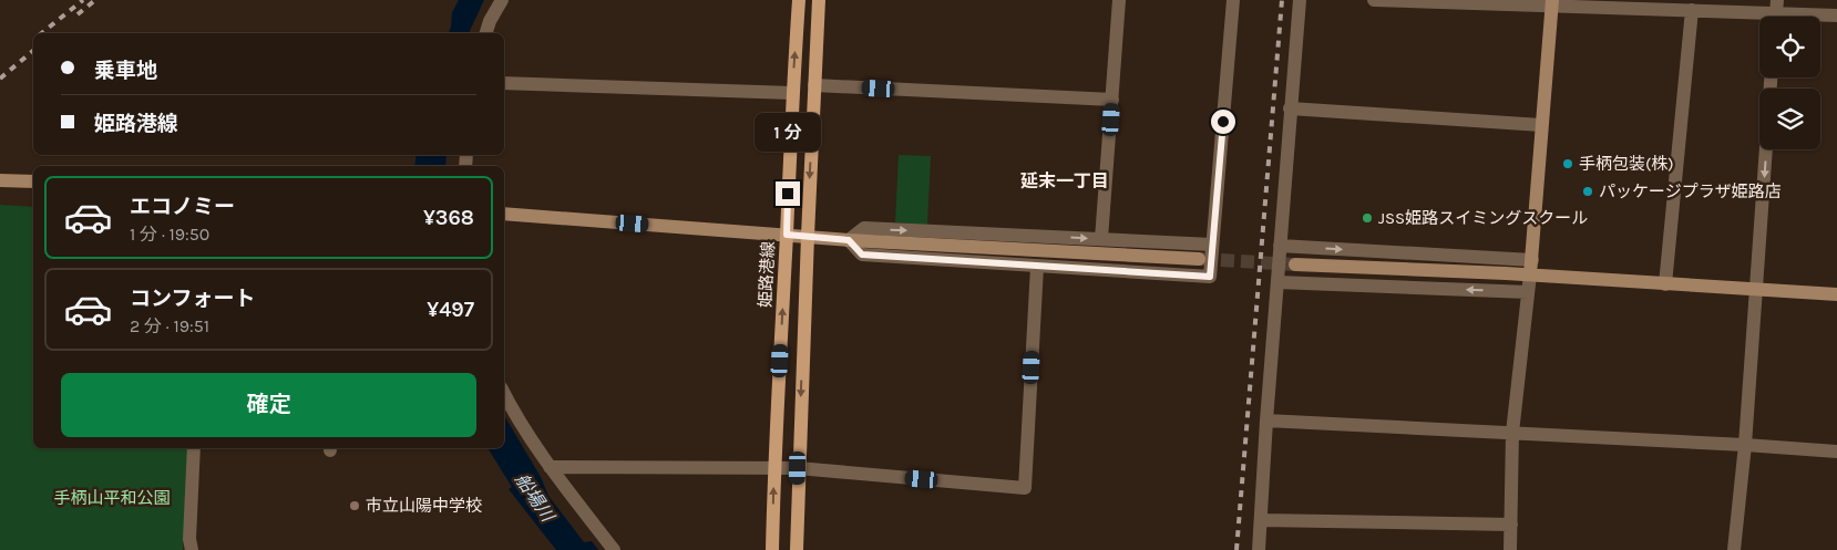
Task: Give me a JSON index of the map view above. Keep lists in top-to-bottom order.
{
  "streets": {
    "main road": ["姫路港線"]
  },
  "districts": ["延末一丁目"],
  "water": ["船場川"],
  "parks": ["手柄山平和公園"],
  "places": [
    "手柄包装(株)",
    "パッケージプラザ姫路店",
    "JSS姫路スイミングスクール",
    "市立山陽中学校"
  ],
  "page": {
    "banner": ["乗車地", "姫路港線"],
    "bubble": "1 分",
    "list": [
      {
        "name": "エコノミー",
        "note": "1 分 · 19:50",
        "value": "¥368"
      },
      {
        "name": "コンフォート",
        "note": "2 分 · 19:51",
        "value": "¥497"
      }
    ],
    "buttons": "確定"
  }
}
